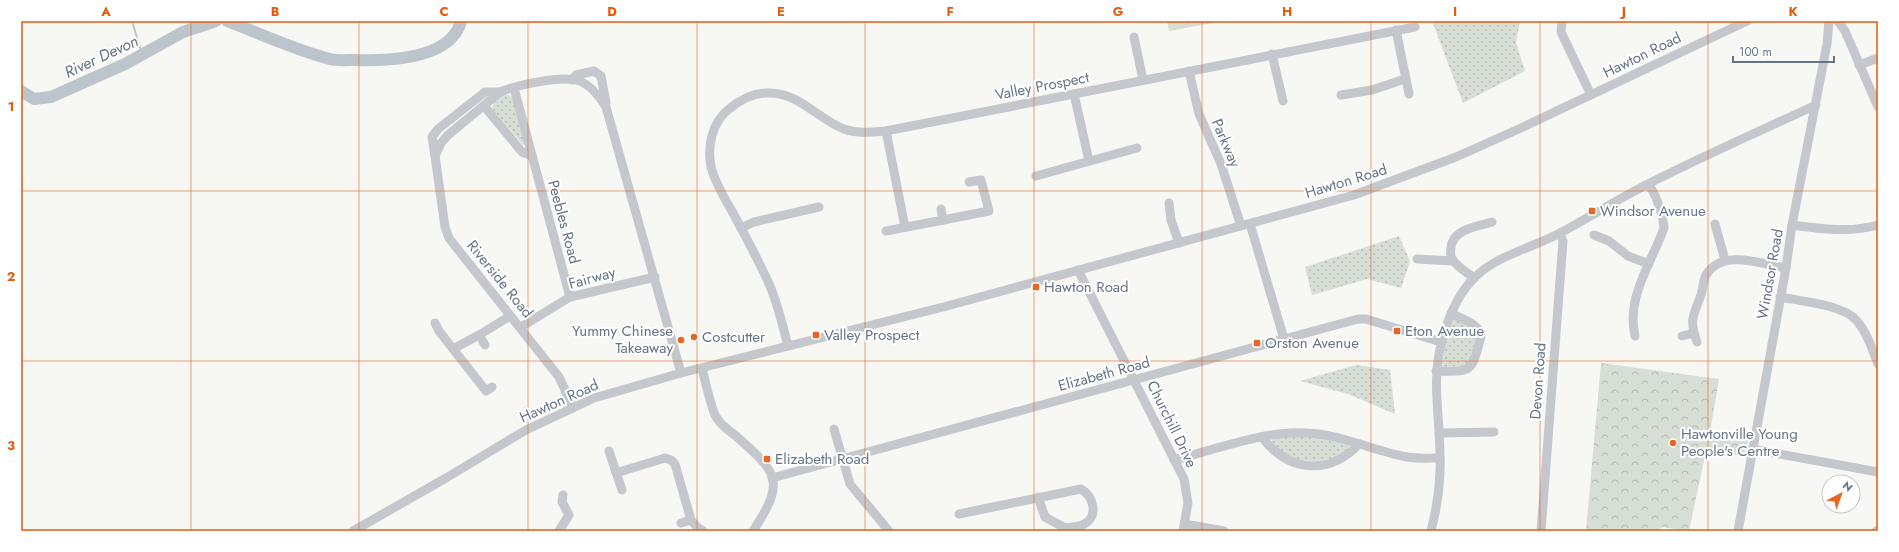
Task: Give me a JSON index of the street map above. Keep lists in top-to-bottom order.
{
  "streets": {
    "street": [
      "Hawton Road",
      "Valley Prospect",
      "Parkway",
      "Peebles Road",
      "Windsor Road",
      "Fairway",
      "Riverside Road",
      "Elizabeth Road",
      "Devon Road",
      "Churchill Drive"
    ]
  },
  "crossings": [
    ["Hawton Road", "Valley Prospect"],
    ["Hawton Road", "Parkway"],
    ["Hawton Road", "Riverside Road"],
    ["Hawton Road", "Churchill Drive"],
    ["Valley Prospect", "Parkway"],
    ["Peebles Road", "Fairway"],
    ["Peebles Road", "Riverside Road"],
    ["Fairway", "Riverside Road"],
    ["Elizabeth Road", "Churchill Drive"]
  ],
  "water": ["River Devon"],
  "places": {
    "transit": [
      "Windsor Avenue",
      "Hawton Road",
      "Eton Avenue",
      "Valley Prospect",
      "Orston Avenue",
      "Elizabeth Road"
    ],
    "other": ["Costcutter", "Yummy Chinese Takeaway", "Hawtonville Young People's Centre"]
  },
  "scale_bar": "100 m",
  "north": "top right",
  "grid": {
    "columns": [
      "A",
      "B",
      "C",
      "D",
      "E",
      "F",
      "G",
      "H",
      "I",
      "J",
      "K"
    ],
    "rows": ["1", "2", "3"]
  }
}
